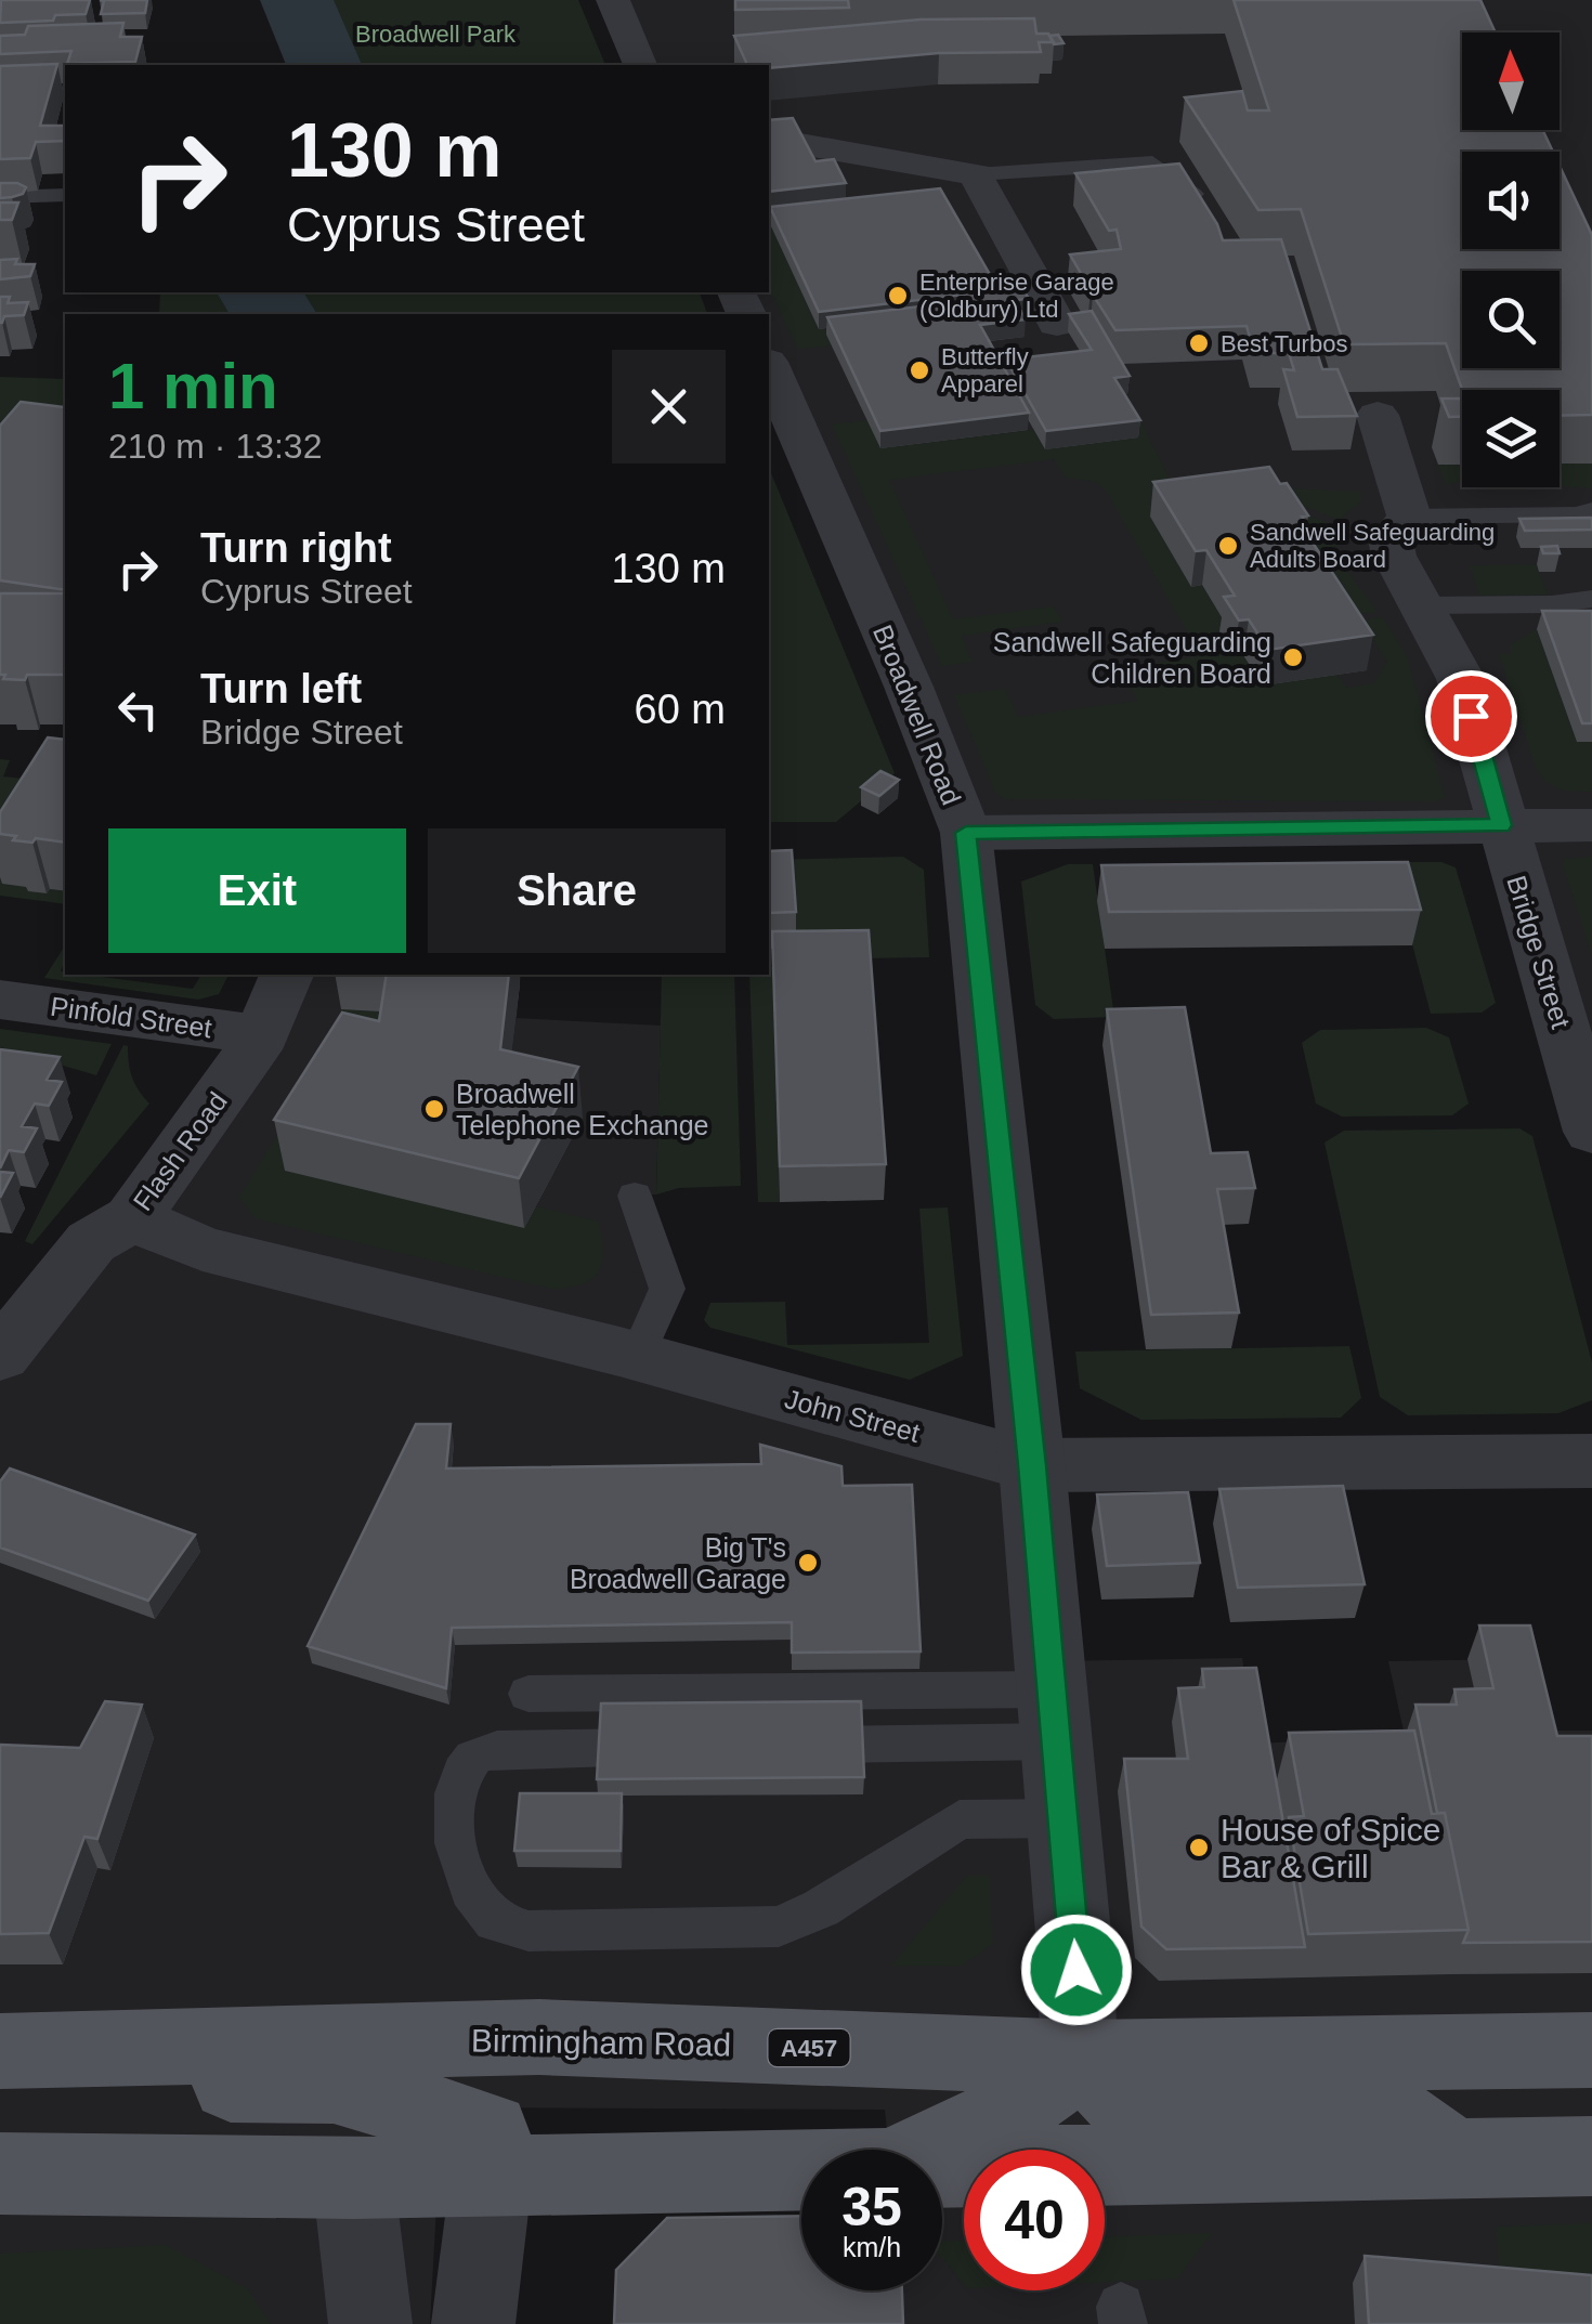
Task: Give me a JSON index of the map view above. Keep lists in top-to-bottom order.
{
  "streets": {
    "main road": ["Birmingham Road", "A457"],
    "street": [
      "Broadwell Road",
      "Bridge Street",
      "Pinfold Street",
      "Flash Road",
      "John Street"
    ]
  },
  "crossings": [
    ["Broadwell Road", "John Street"],
    ["Broadwell Road", "Birmingham Road"],
    ["Pinfold Street", "Flash Road"],
    ["Flash Road", "John Street"]
  ],
  "parks": ["Broadwell Park"],
  "places": [
    "Enterprise Garage (Oldbury) Ltd",
    "Best Turbos",
    "Butterfly Apparel",
    "Sandwell Safeguarding Adults Board",
    "Sandwell Safeguarding Children Board",
    "Broadwell Telephone Exchange",
    "Big T's Broadwell Garage",
    "House of Spice Bar & Grill"
  ],
  "north": "top",
  "page": {
    "turn": ["130 m", "Cyprus Street"],
    "heading": ["1 min", "210 m · 13:32"],
    "list": [
      {
        "name": "Turn right",
        "note": "Cyprus Street",
        "value": "130 m"
      },
      {
        "name": "Turn left",
        "note": "Bridge Street",
        "value": "60 m"
      }
    ],
    "buttons": ["Exit", "Share"],
    "speed": "35 km/h",
    "limit": "40"
  }
}
